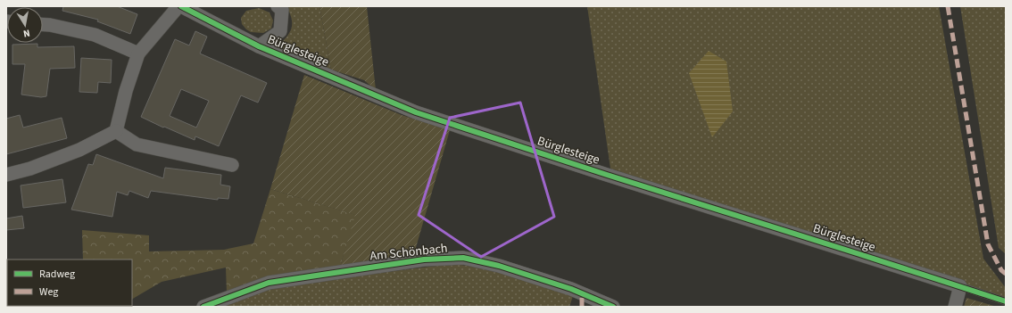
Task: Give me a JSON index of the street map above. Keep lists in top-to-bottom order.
{
  "streets": {
    "street": ["Bürglesteige", "Am Schönbach"]
  },
  "legend": ["Radweg", "Weg"],
  "north": "bottom"
}
